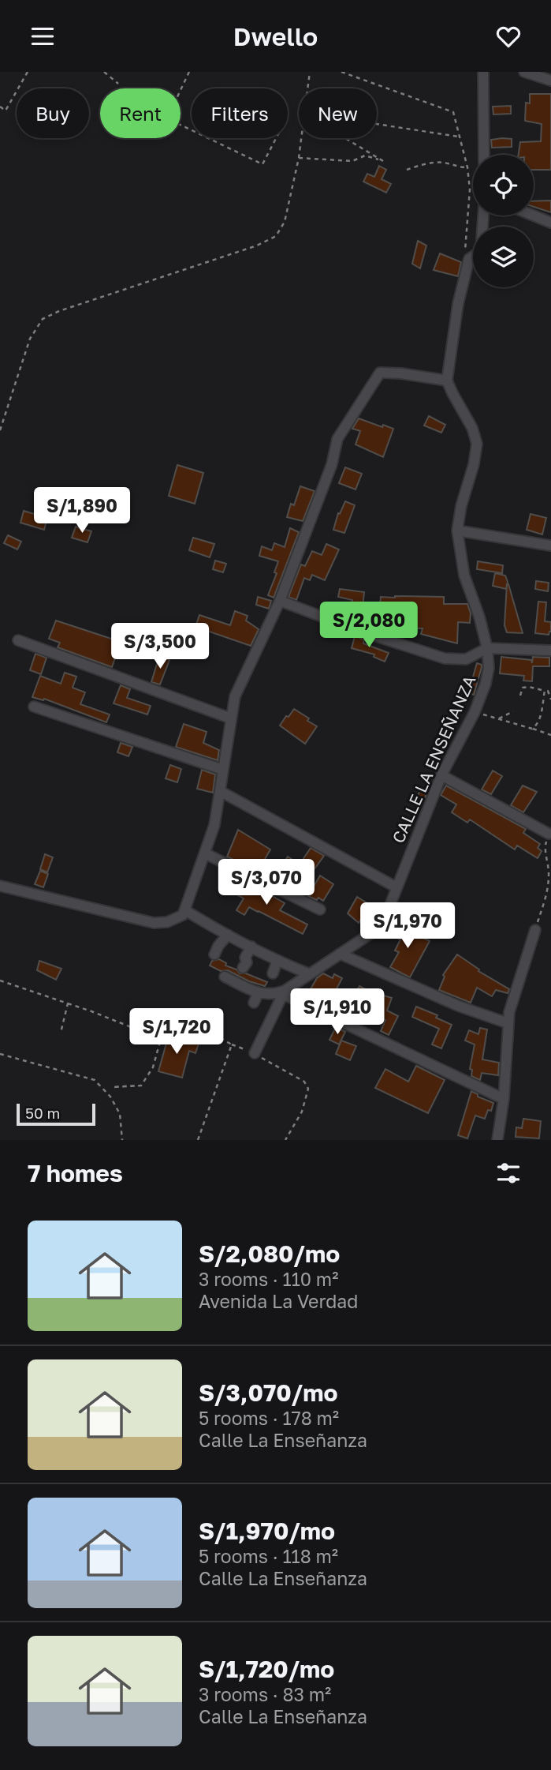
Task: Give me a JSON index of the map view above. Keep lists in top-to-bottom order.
{
  "streets": {
    "street": ["CALLE LA ENSEÑANZA"]
  },
  "scale_bar": "50 m",
  "page": {
    "header": "Dwello",
    "chip": [
      "Buy",
      "Rent",
      "Filters",
      "New"
    ],
    "price": [
      "S/1,890",
      "S/2,080",
      "S/3,500",
      "S/3,070",
      "S/1,970",
      "S/1,910",
      "S/1,720"
    ],
    "scale": "50 m",
    "heading": "7 homes",
    "list": [
      {
        "name": "S/2,080/mo",
        "note": "3 rooms · 110 m² · Avenida La Verdad"
      },
      {
        "name": "S/3,070/mo",
        "note": "5 rooms · 178 m² · Calle La Enseñanza"
      },
      {
        "name": "S/1,970/mo",
        "note": "5 rooms · 118 m² · Calle La Enseñanza"
      },
      {
        "name": "S/1,720/mo",
        "note": "3 rooms · 83 m² · Calle La Enseñanza"
      }
    ]
  }
}
